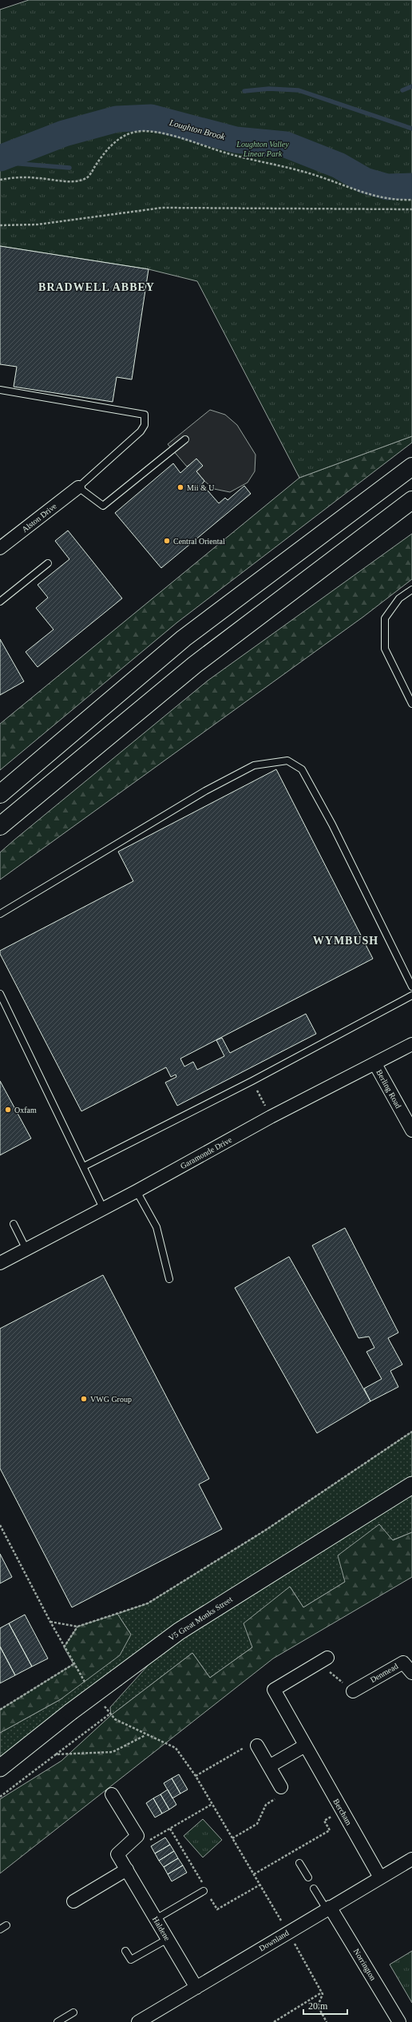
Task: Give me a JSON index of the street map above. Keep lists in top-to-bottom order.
{
  "streets": {
    "street": [
      "Alston Drive",
      "Berling Road",
      "Garamonde Drive",
      "V5 Great Monks Street",
      "Denmead",
      "Bercham",
      "Haldene",
      "Downland",
      "Norrington"
    ]
  },
  "crossings": [
    ["Berling Road", "Garamonde Drive"],
    ["Bercham", "Downland"],
    ["Haldene", "Downland"],
    ["Downland", "Norrington"]
  ],
  "districts": ["BRADWELL ABBEY", "WYMBUSH"],
  "water": ["Loughton Brook"],
  "parks": ["Loughton Valley Linear Park"],
  "places": [
    "Mii & U",
    "Central Oriental",
    "Oxfam",
    "VWG Group"
  ],
  "scale_bar": "20 m"
}
